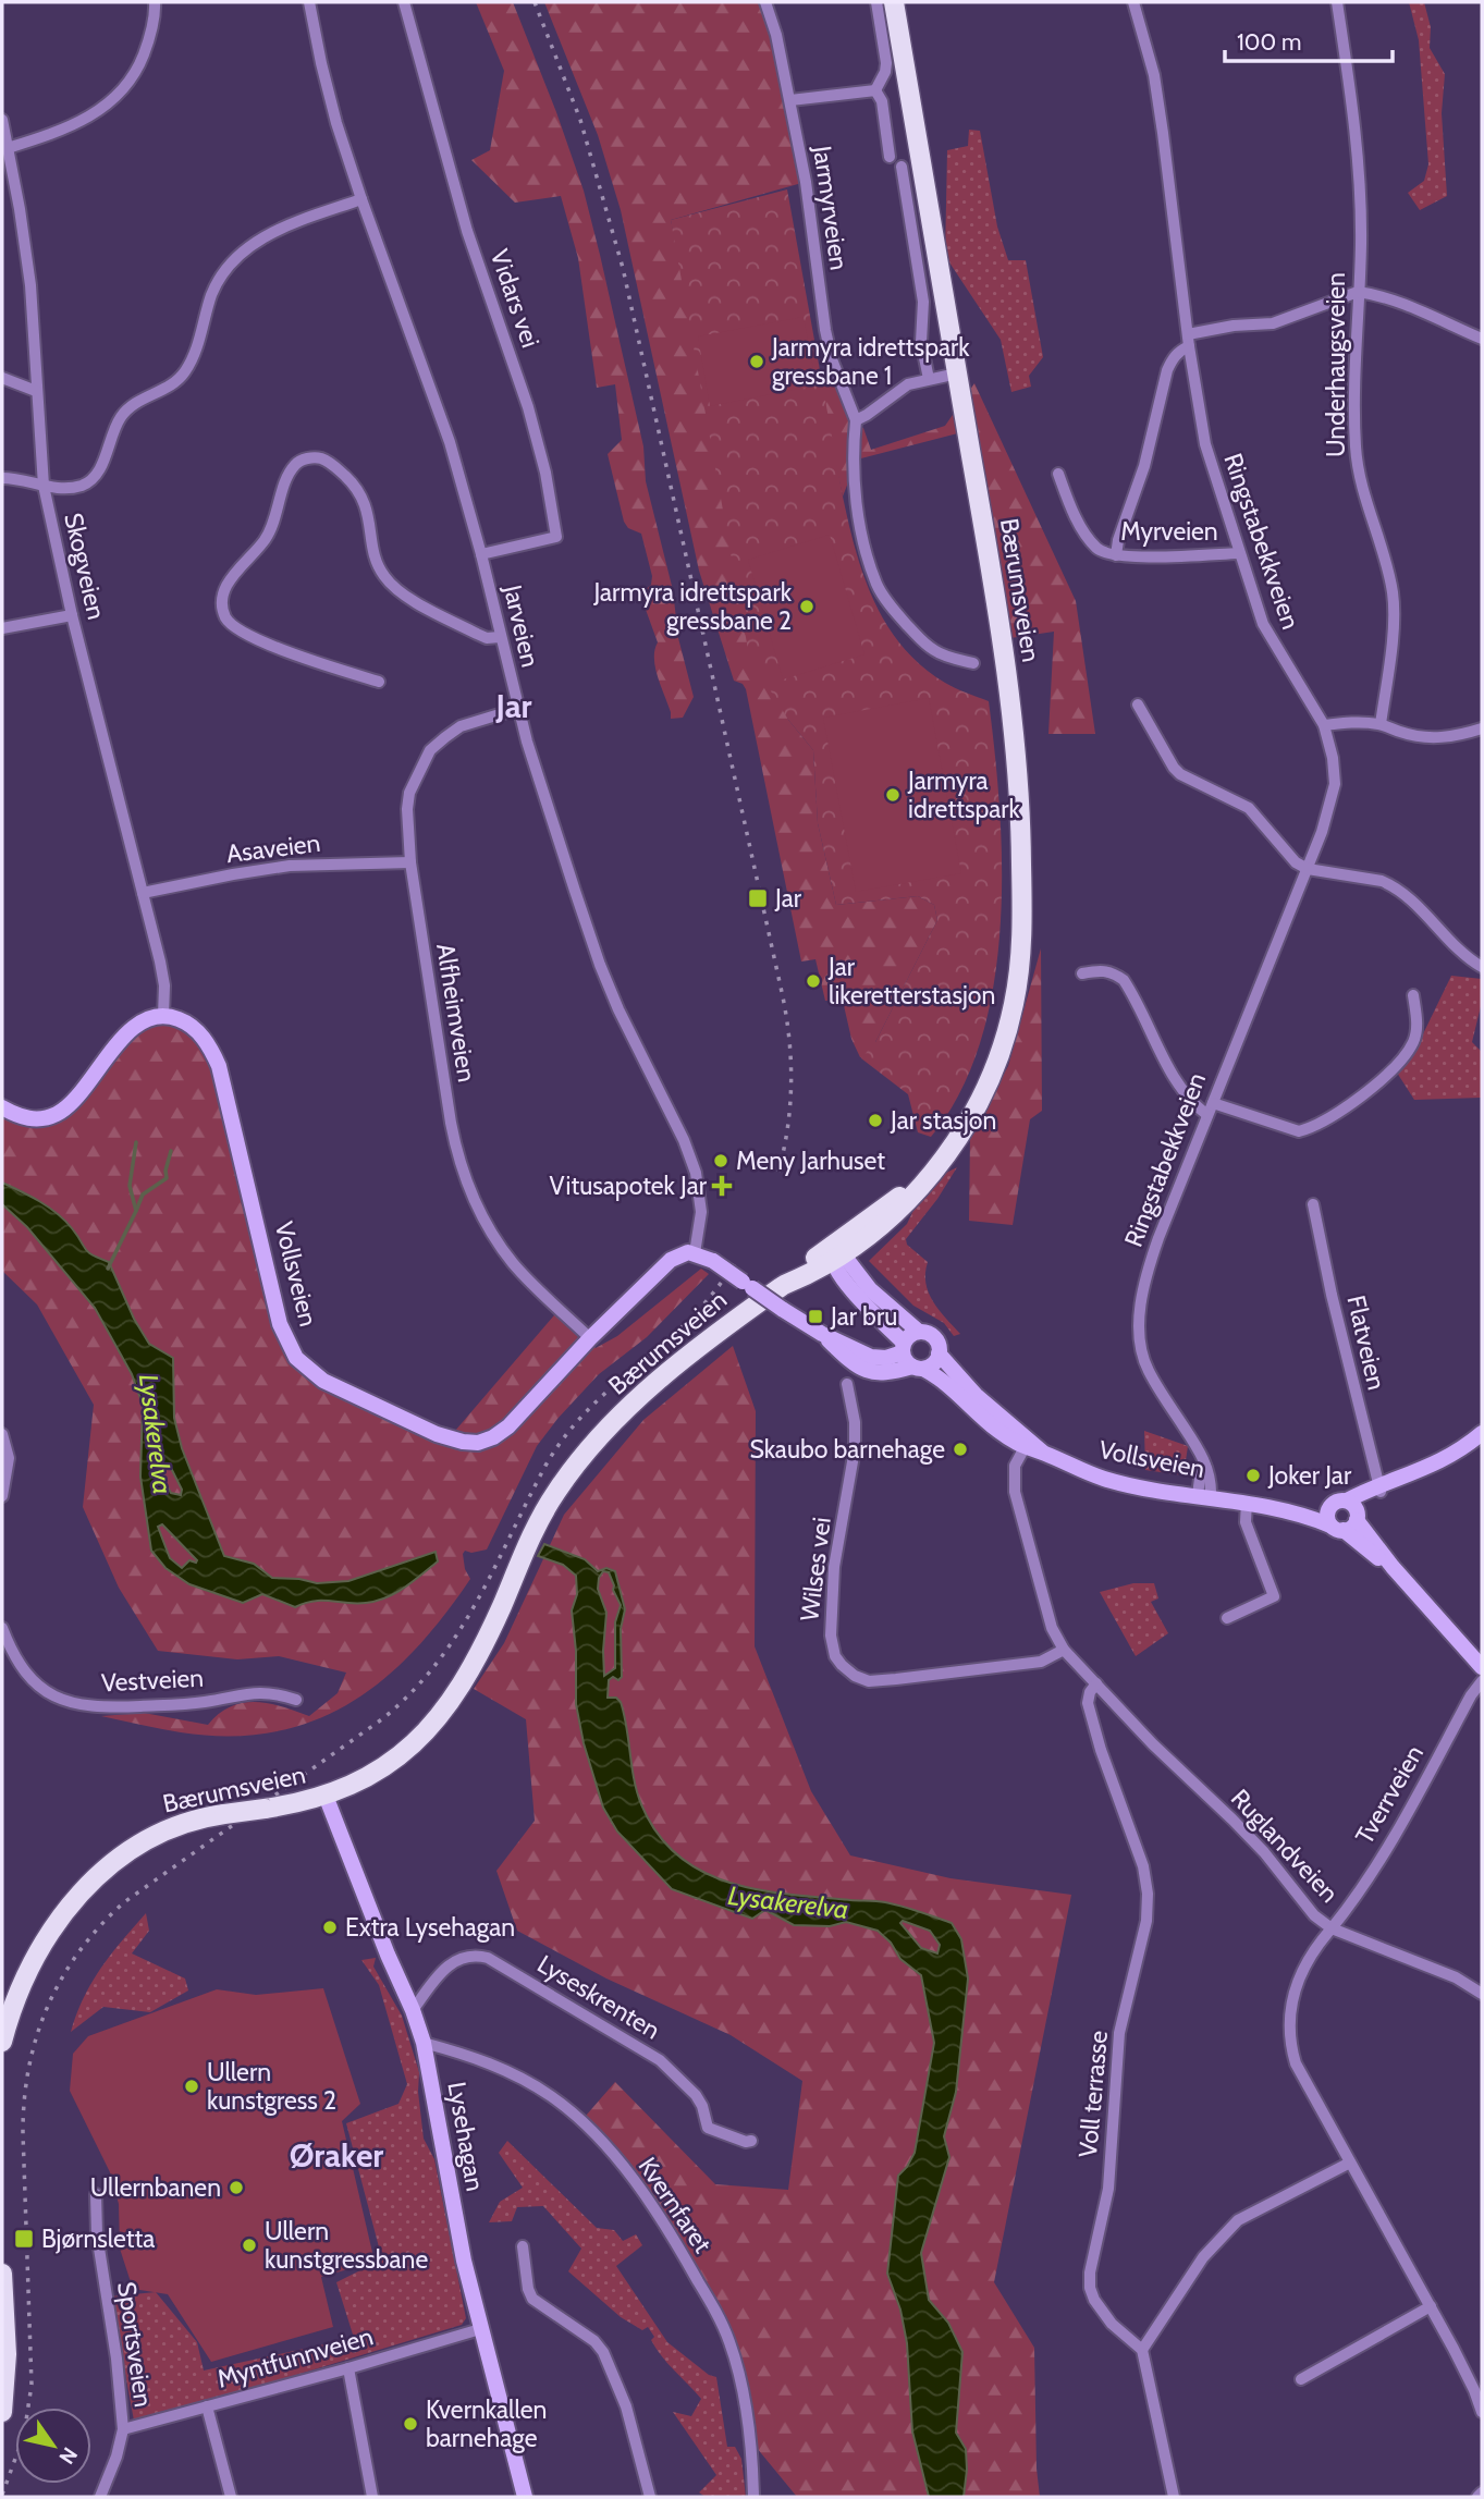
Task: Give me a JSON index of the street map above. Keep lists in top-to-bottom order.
{
  "streets": {
    "main road": ["Bærumsveien", "Vollsveien", "Lysehagan"],
    "street": [
      "Jarmyrveien",
      "Vidars vei",
      "Underhaugsveien",
      "Myrveien",
      "Ringstabekkveien",
      "Skogveien",
      "Jarveien",
      "Asaveien",
      "Alfheimveien",
      "Flatveien",
      "Wilses vei",
      "Vestveien",
      "Tverrveien",
      "Ruglandveien",
      "Lyseskrenten",
      "Voll terrasse",
      "Kvernfaret",
      "Sportsveien",
      "Myntfunnveien"
    ]
  },
  "crossings": [
    ["Vidars vei", "Jarveien"],
    ["Myrveien", "Ringstabekkveien"],
    ["Ringstabekkveien", "Vollsveien"],
    ["Skogveien", "Asaveien"],
    ["Skogveien", "Vollsveien"],
    ["Bærumsveien", "Vollsveien"],
    ["Bærumsveien", "Lysehagan"],
    ["Jarveien", "Alfheimveien"],
    ["Jarveien", "Vollsveien"],
    ["Asaveien", "Alfheimveien"],
    ["Alfheimveien", "Vollsveien"],
    ["Vollsveien", "Ruglandveien"],
    ["Wilses vei", "Ruglandveien"],
    ["Tverrveien", "Ruglandveien"],
    ["Ruglandveien", "Voll terrasse"],
    ["Lyseskrenten", "Lysehagan"],
    ["Lysehagan", "Kvernfaret"],
    ["Lysehagan", "Myntfunnveien"],
    ["Sportsveien", "Myntfunnveien"]
  ],
  "districts": ["Jar", "Øraker"],
  "water": ["Lysakerelva"],
  "places": {
    "other": [
      "Jarmyra idrettspark gressbane 1",
      "Jarmyra idrettspark gressbane 2",
      "Jarmyra idrettspark",
      "Jar likeretterstasjon",
      "Jar stasjon",
      "Meny Jarhuset",
      "Skaubo barnehage",
      "Joker Jar",
      "Extra Lysehagan",
      "Ullern kunstgress 2",
      "Ullernbanen",
      "Ullern kunstgressbane",
      "Kvernkallen barnehage"
    ],
    "transit": ["Jar", "Jar bru", "Bjørnsletta"],
    "health": ["Vitusapotek Jar"]
  },
  "scale_bar": "100 m",
  "north": "bottom right"
}
